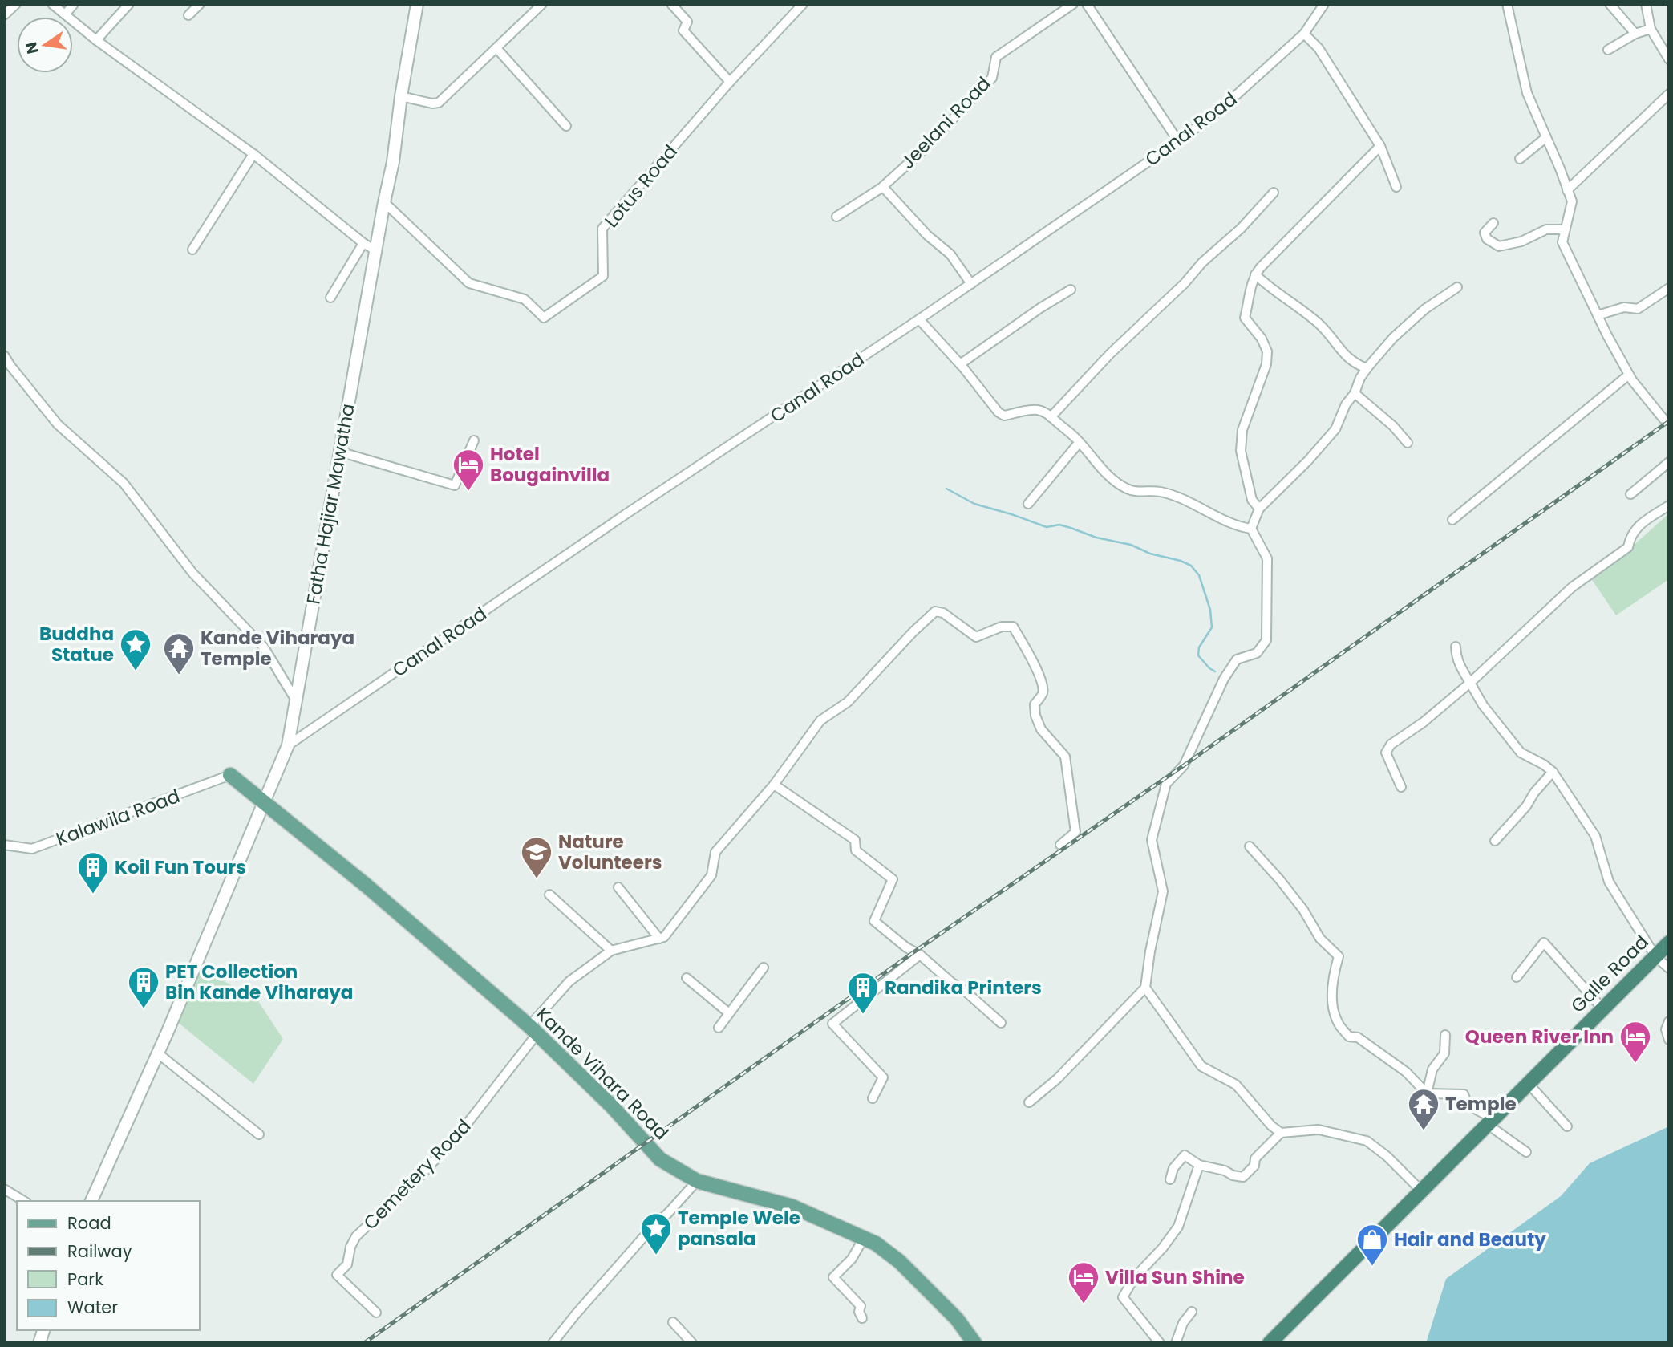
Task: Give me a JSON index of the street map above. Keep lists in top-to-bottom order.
{
  "streets": {
    "highway": ["Galle Road"],
    "main road": ["Kande Vihara Road"],
    "street": [
      "Jeelani Road",
      "Canal Road",
      "Lotus Road",
      "Fatha Hajiar Mawatha",
      "Kalawila Road",
      "Cemetery Road"
    ]
  },
  "crossings": [
    ["Canal Road", "Fatha Hajiar Mawatha"],
    ["Lotus Road", "Fatha Hajiar Mawatha"],
    ["Fatha Hajiar Mawatha", "Kande Vihara Road"],
    ["Kalawila Road", "Kande Vihara Road"],
    ["Kande Vihara Road", "Cemetery Road"]
  ],
  "places": {
    "hotel": ["Hotel Bougainvilla", "Queen River Inn", "Villa Sun Shine"],
    "place": ["Buddha Statue", "Temple Wele pansala"],
    "temple": ["Kande Viharaya Temple", "Temple"],
    "school or university": ["Nature Volunteers"],
    "building": ["Koil Fun Tours", "PET Collection Bin Kande Viharaya", "Randika Printers"],
    "shop": ["Hair and Beauty"]
  },
  "legend": [
    "Road",
    "Railway",
    "Park",
    "Water"
  ],
  "north": "left"
}
